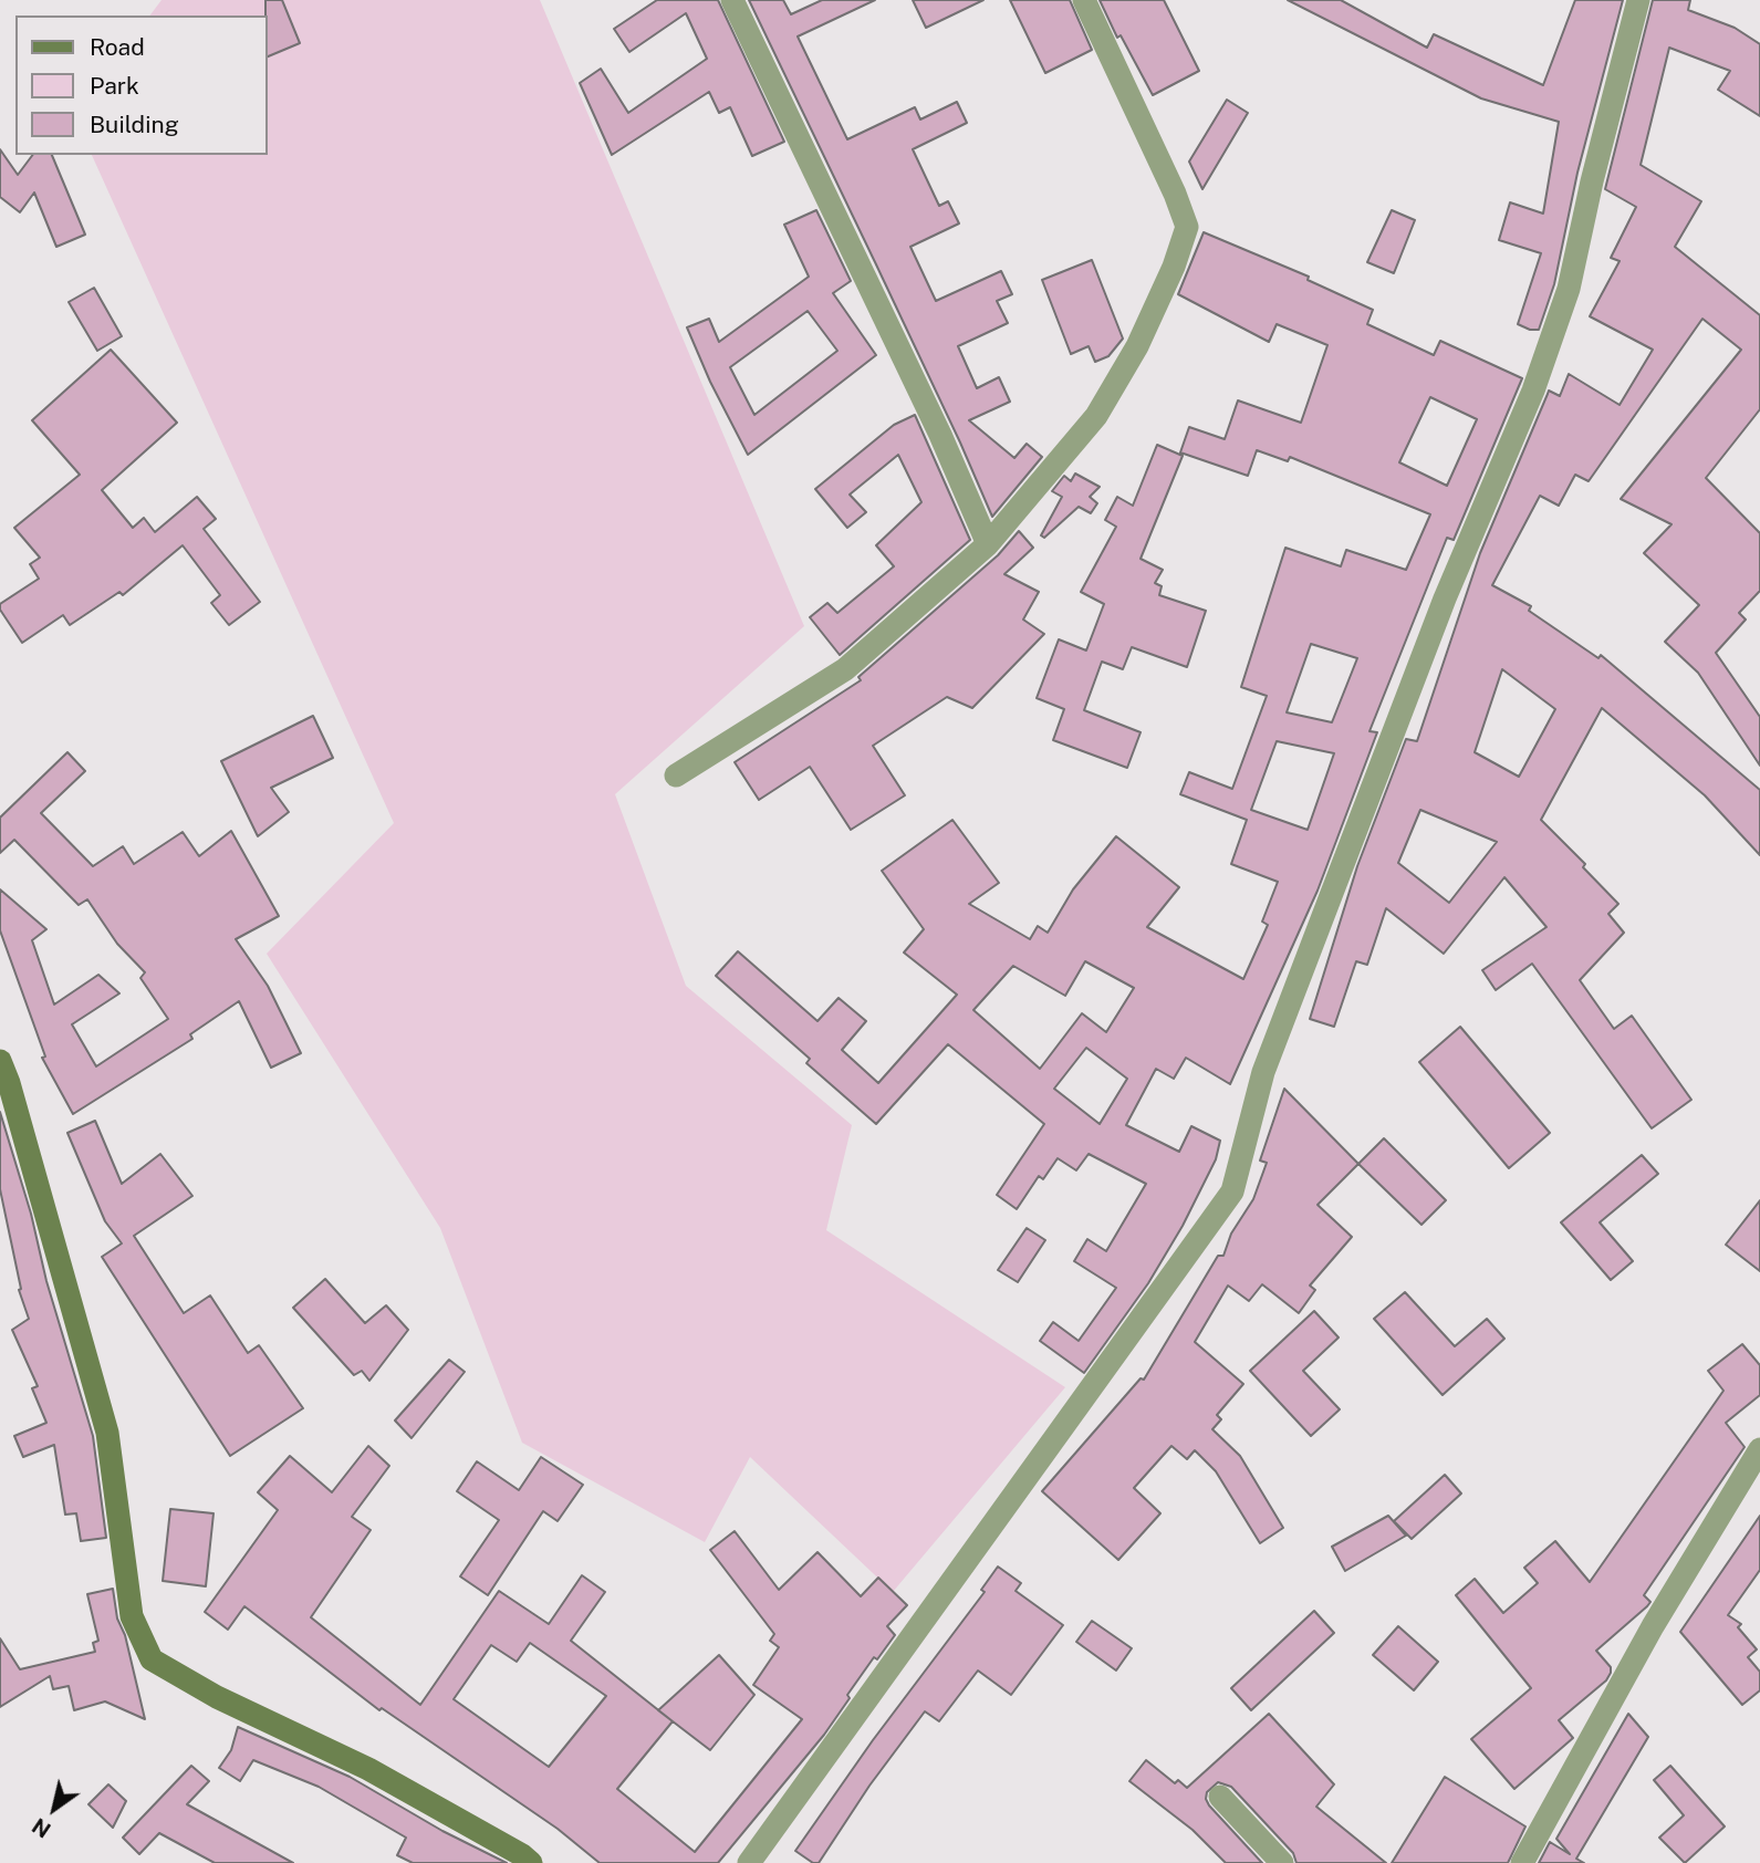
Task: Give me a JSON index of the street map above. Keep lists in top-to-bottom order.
{
  "legend": ["Road", "Park", "Building"],
  "north": "bottom left"
}
